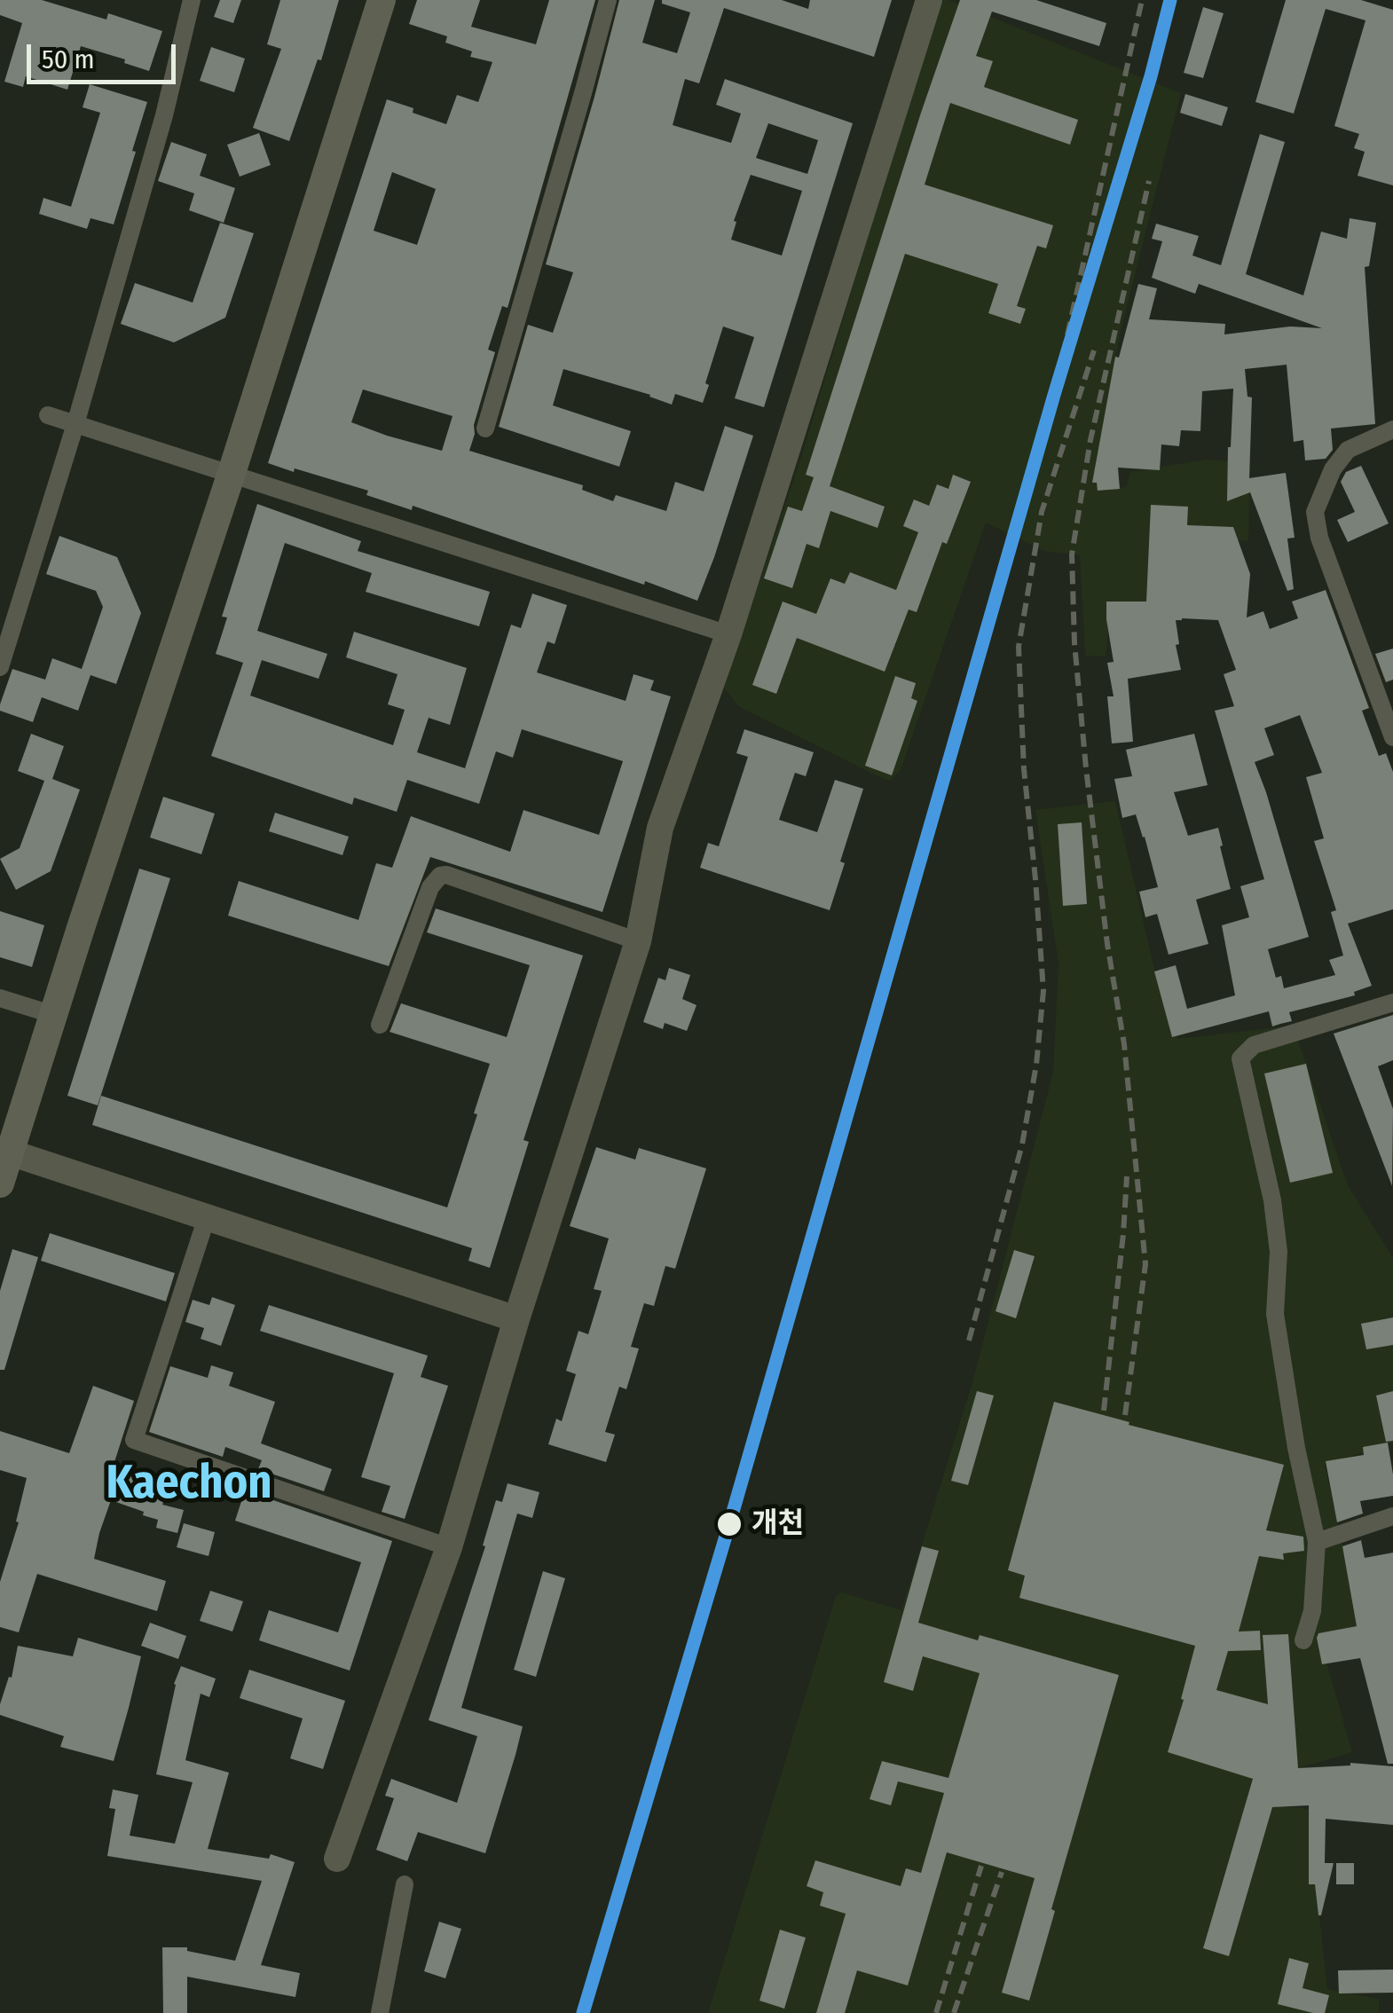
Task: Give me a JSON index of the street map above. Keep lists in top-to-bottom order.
{
  "districts": ["Kaechon"],
  "places": ["개천"],
  "scale_bar": "50 m"
}
